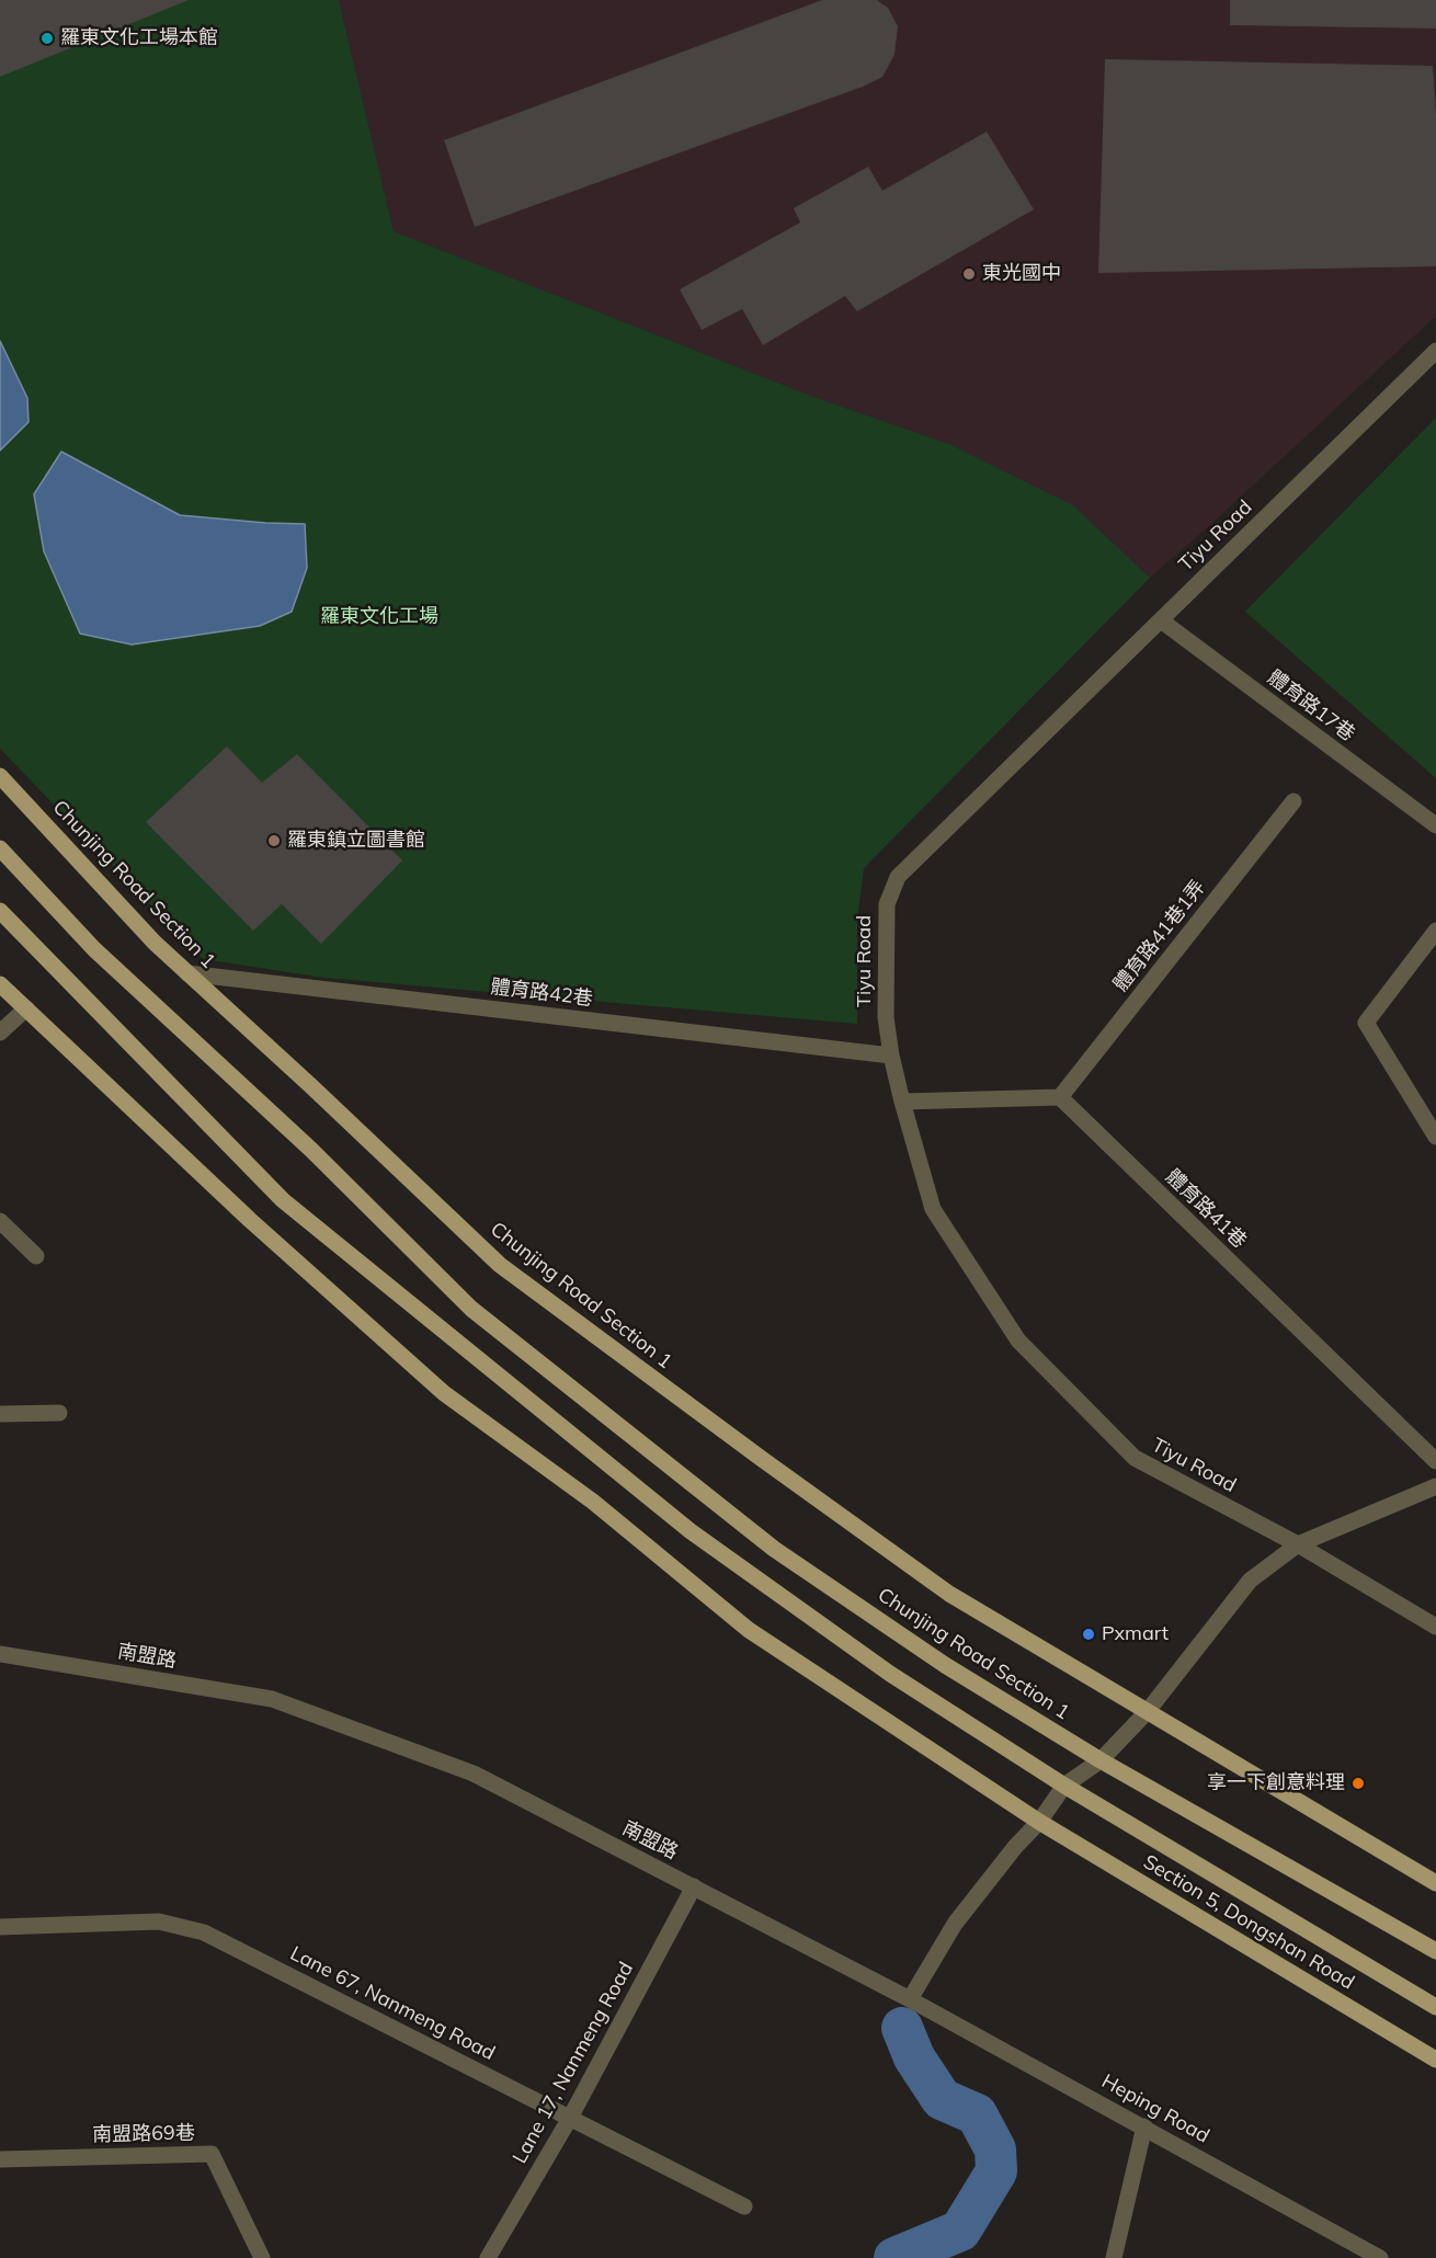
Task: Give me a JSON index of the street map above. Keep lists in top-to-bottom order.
{
  "streets": {
    "main road": ["Chunjing Road Section 1", "Section 5, Dongshan Road"],
    "street": [
      "Tiyu Road",
      "體育路17巷",
      "體育路41巷1弄",
      "體育路42巷",
      "體育路41巷",
      "南盟路",
      "Lane 67, Nanmeng Road",
      "Lane 17, Nanmeng Road",
      "Heping Road",
      "南盟路69巷"
    ]
  },
  "crossings": [
    ["Tiyu Road", "體育路17巷"],
    ["Tiyu Road", "體育路42巷"],
    ["Chunjing Road Section 1", "體育路42巷"],
    ["體育路41巷1弄", "體育路41巷"],
    ["南盟路", "Lane 17, Nanmeng Road"],
    ["南盟路", "Heping Road"],
    ["Lane 67, Nanmeng Road", "Lane 17, Nanmeng Road"]
  ],
  "parks": ["羅東文化工場"],
  "places": [
    "羅東文化工場本館",
    "東光國中",
    "羅東鎮立圖書館",
    "Pxmart",
    "享一下創意料理"
  ]
}
